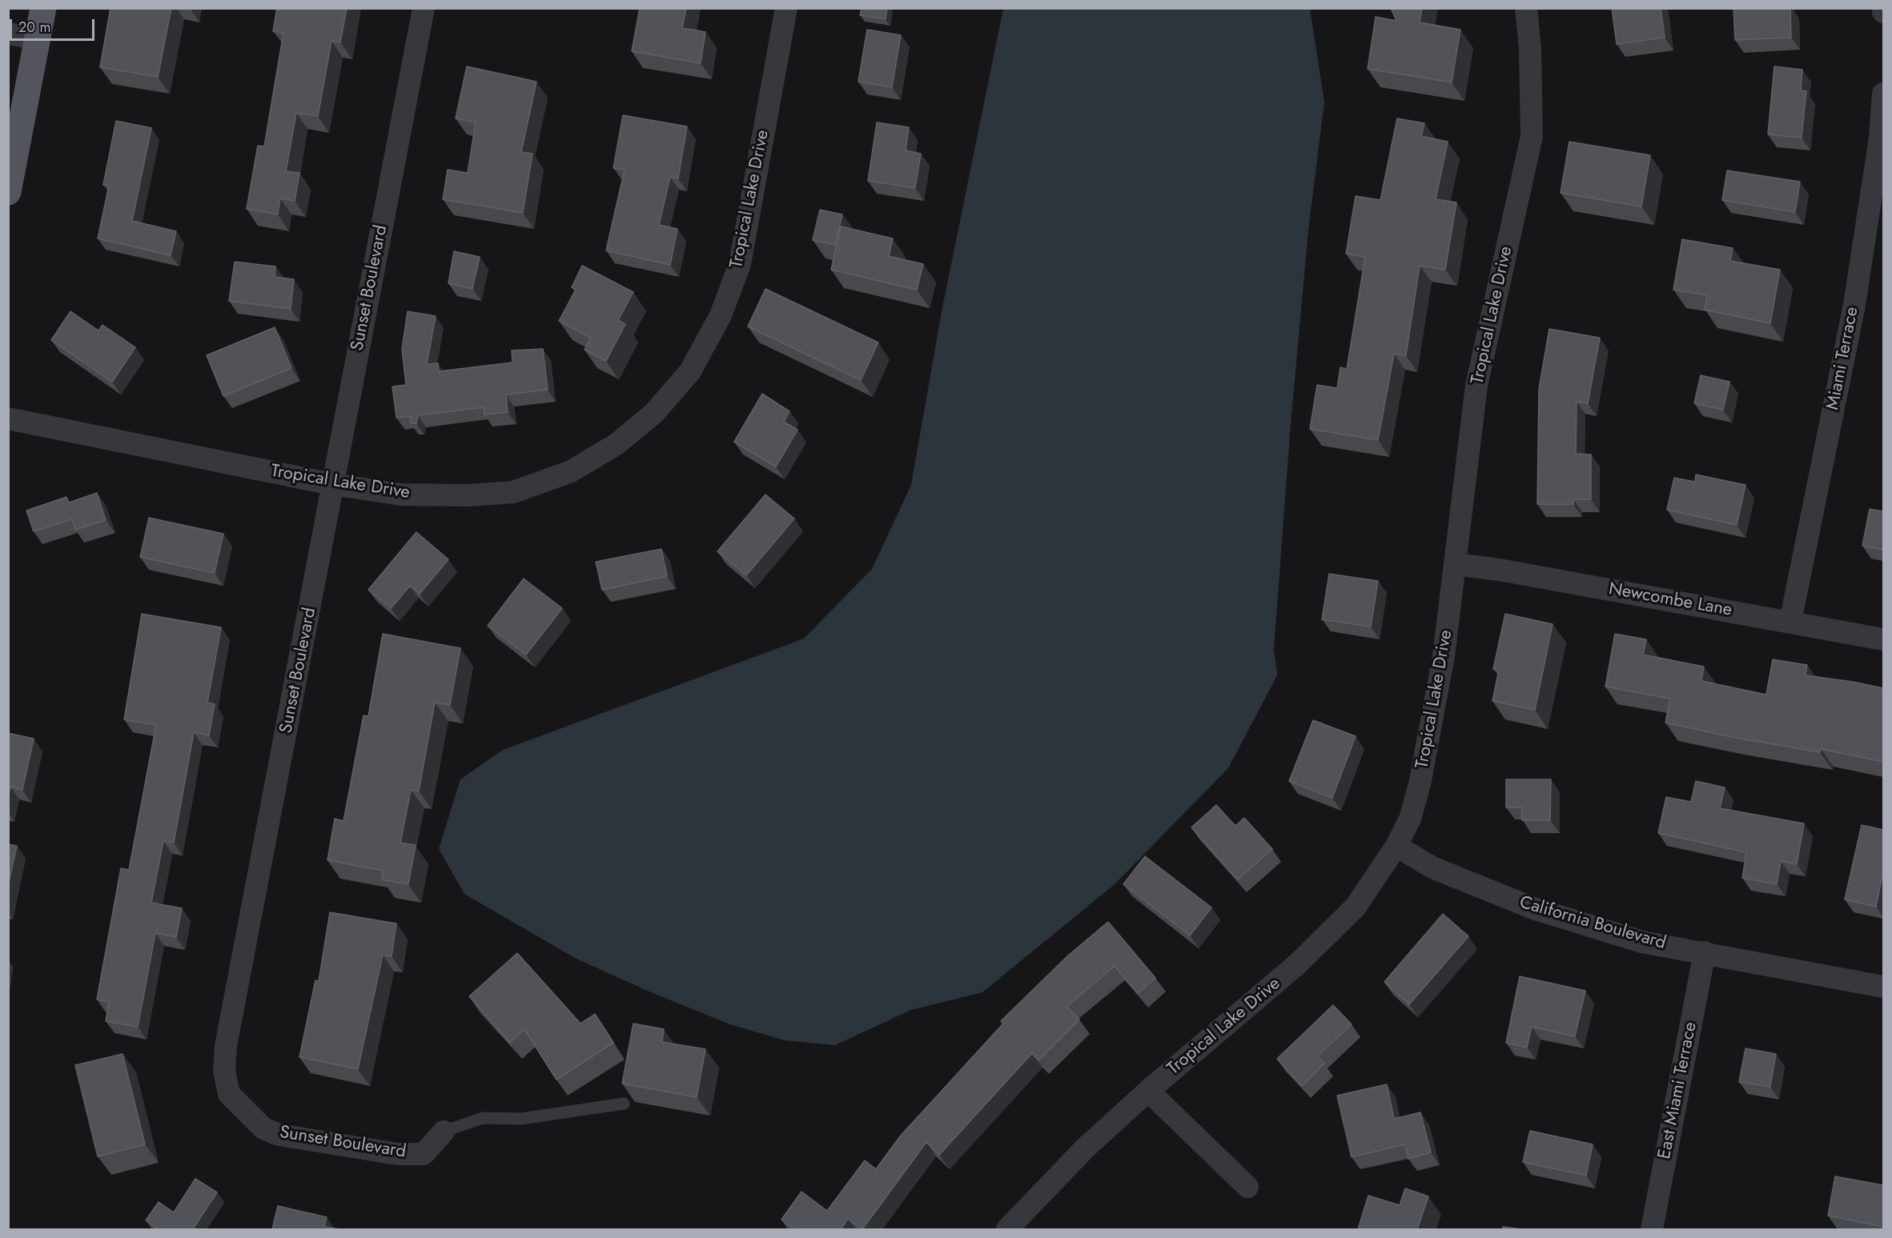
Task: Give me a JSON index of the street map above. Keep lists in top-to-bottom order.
{
  "streets": {
    "street": [
      "Tropical Lake Drive",
      "Sunset Boulevard",
      "Miami Terrace",
      "Newcombe Lane",
      "California Boulevard",
      "East Miami Terrace"
    ]
  },
  "crossings": [
    ["Tropical Lake Drive", "Sunset Boulevard"],
    ["Tropical Lake Drive", "Newcombe Lane"],
    ["Tropical Lake Drive", "California Boulevard"],
    ["Miami Terrace", "Newcombe Lane"],
    ["California Boulevard", "East Miami Terrace"]
  ],
  "scale_bar": "20 m"
}
